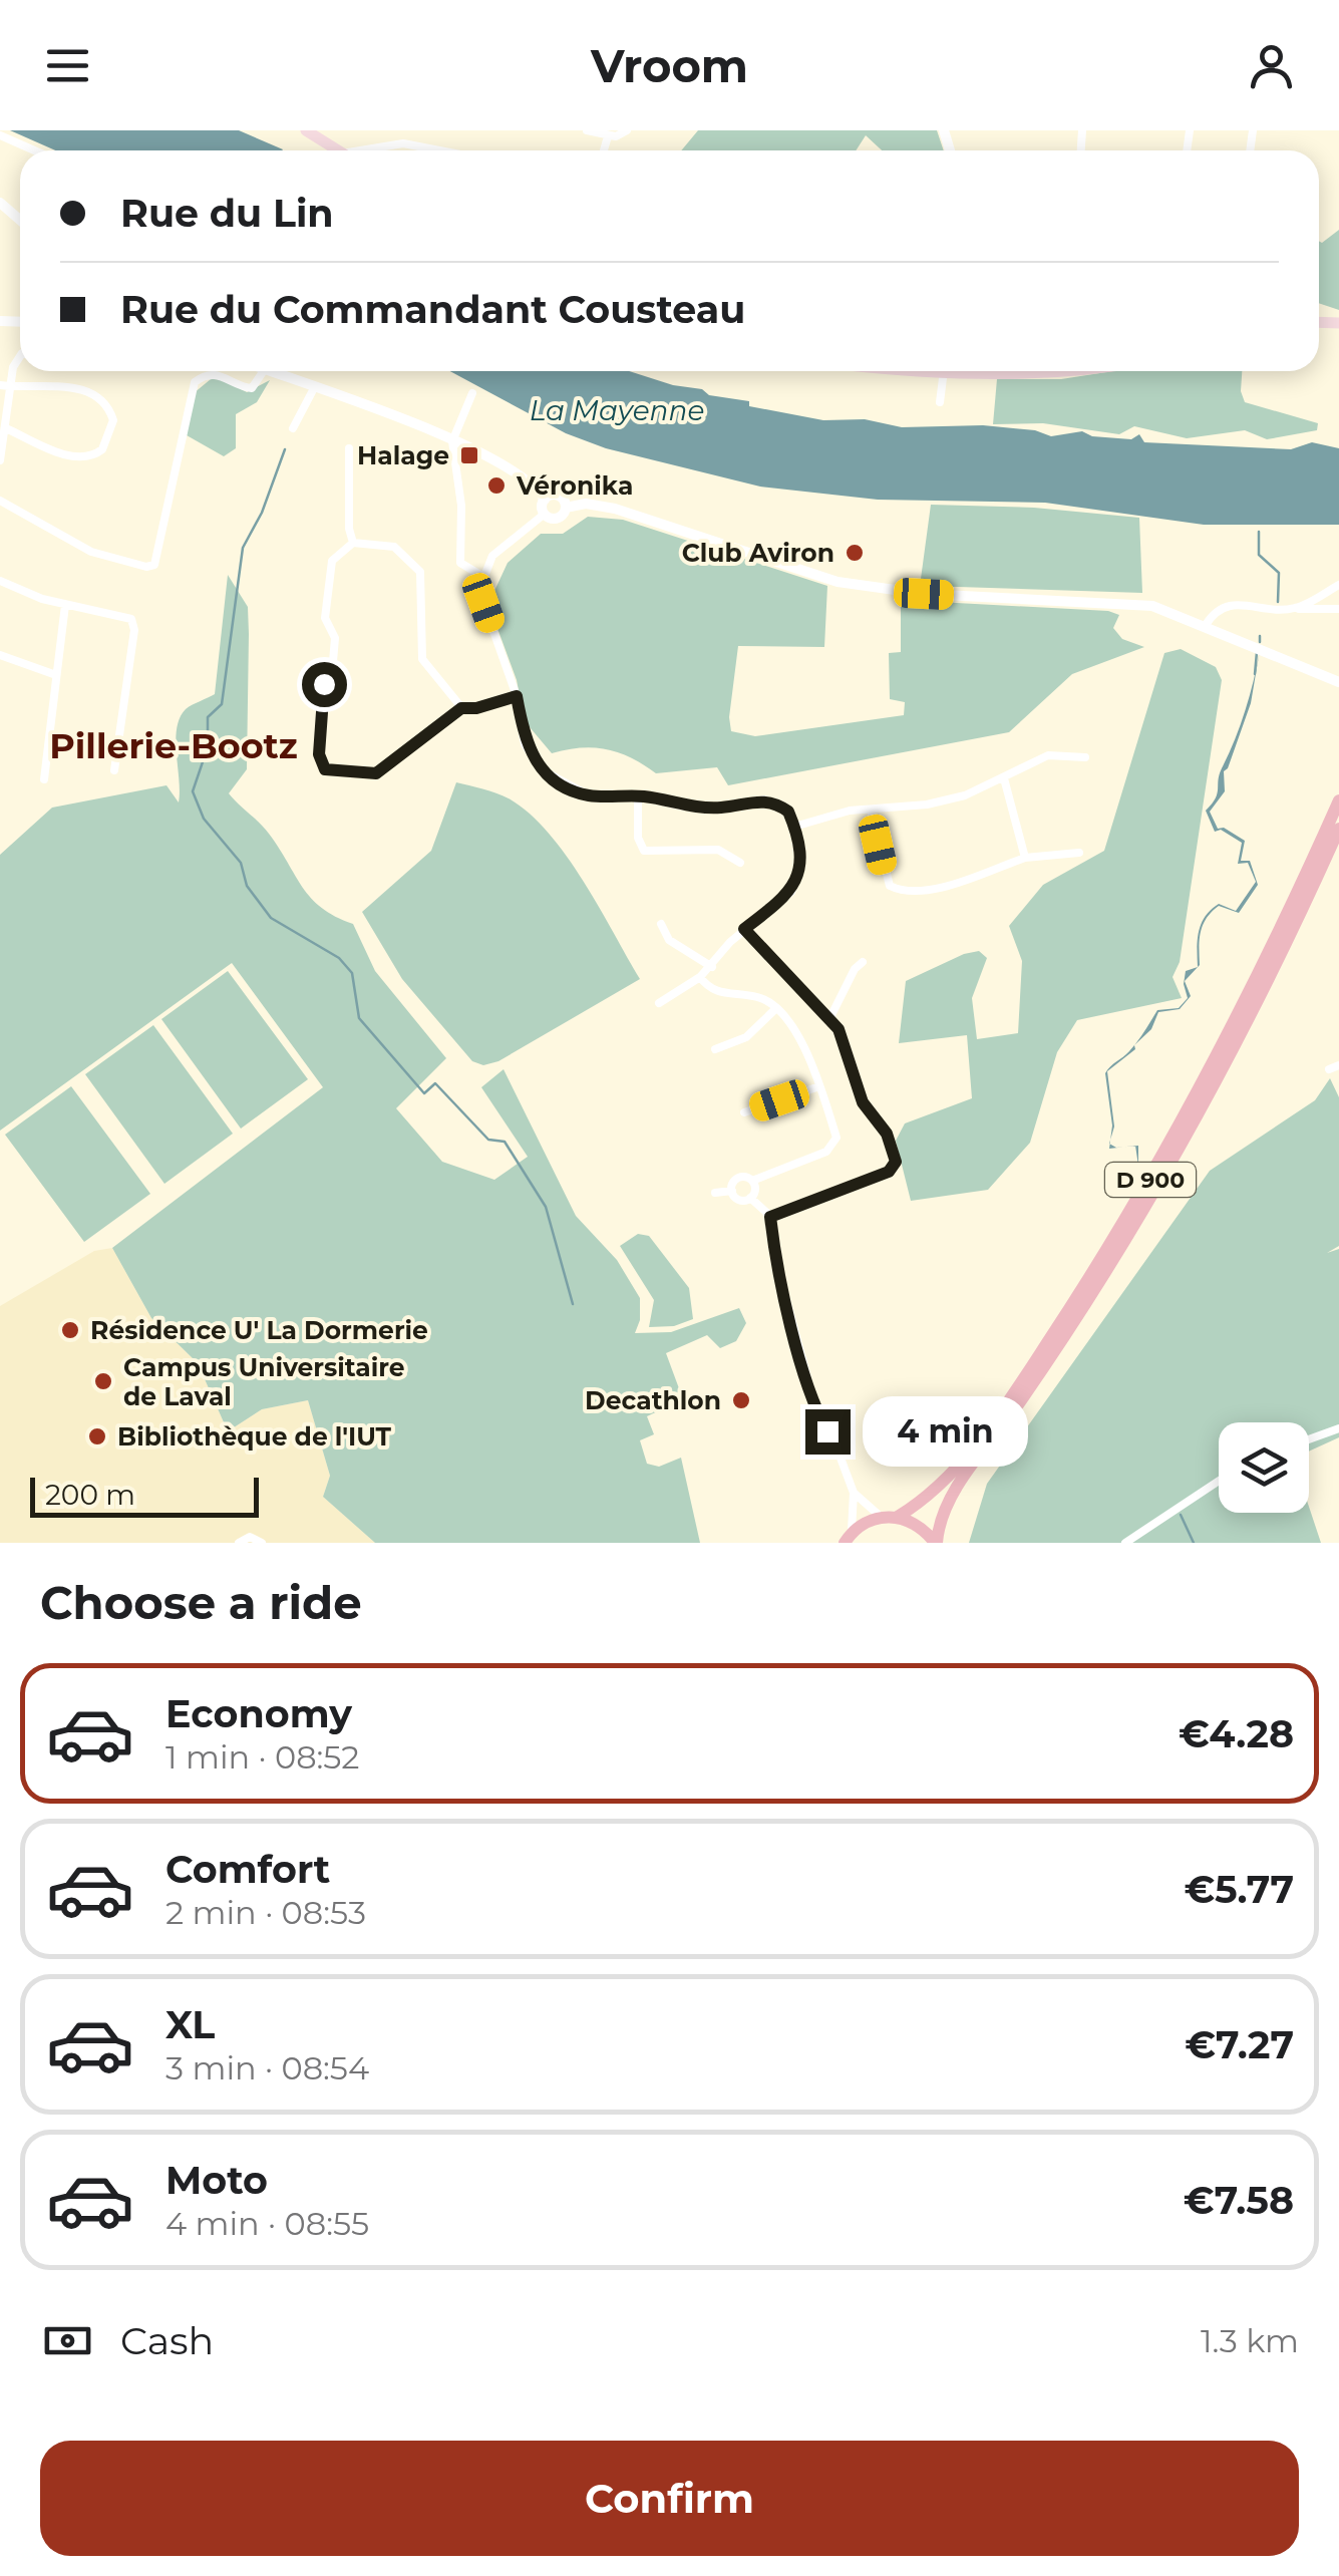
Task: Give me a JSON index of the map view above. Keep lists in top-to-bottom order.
{
  "streets": {
    "main road": ["D 900"]
  },
  "districts": ["Pillerie-Bootz"],
  "water": ["La Mayenne"],
  "places": {
    "transit": ["Halage"],
    "other": [
      "Véronika",
      "Club Aviron",
      "Résidence U' La Dormerie",
      "Campus Universitaire de Laval",
      "Decathlon",
      "Bibliothèque de l'IUT"
    ]
  },
  "scale_bar": "200 m",
  "page": {
    "header": "Vroom",
    "banner": ["Rue du Lin", "Rue du Commandant Cousteau"],
    "bubble": "4 min",
    "scale": "200 m",
    "heading": "Choose a ride",
    "list": [
      {
        "name": "Economy",
        "note": "1 min · 08:52",
        "value": "€4.28"
      },
      {
        "name": "Comfort",
        "note": "2 min · 08:53",
        "value": "€5.77"
      },
      {
        "name": "XL",
        "note": "3 min · 08:54",
        "value": "€7.27"
      },
      {
        "name": "Moto",
        "note": "4 min · 08:55",
        "value": "€7.58"
      }
    ],
    "pay": ["Cash", "1.3 km"],
    "buttons": "Confirm"
  }
}
